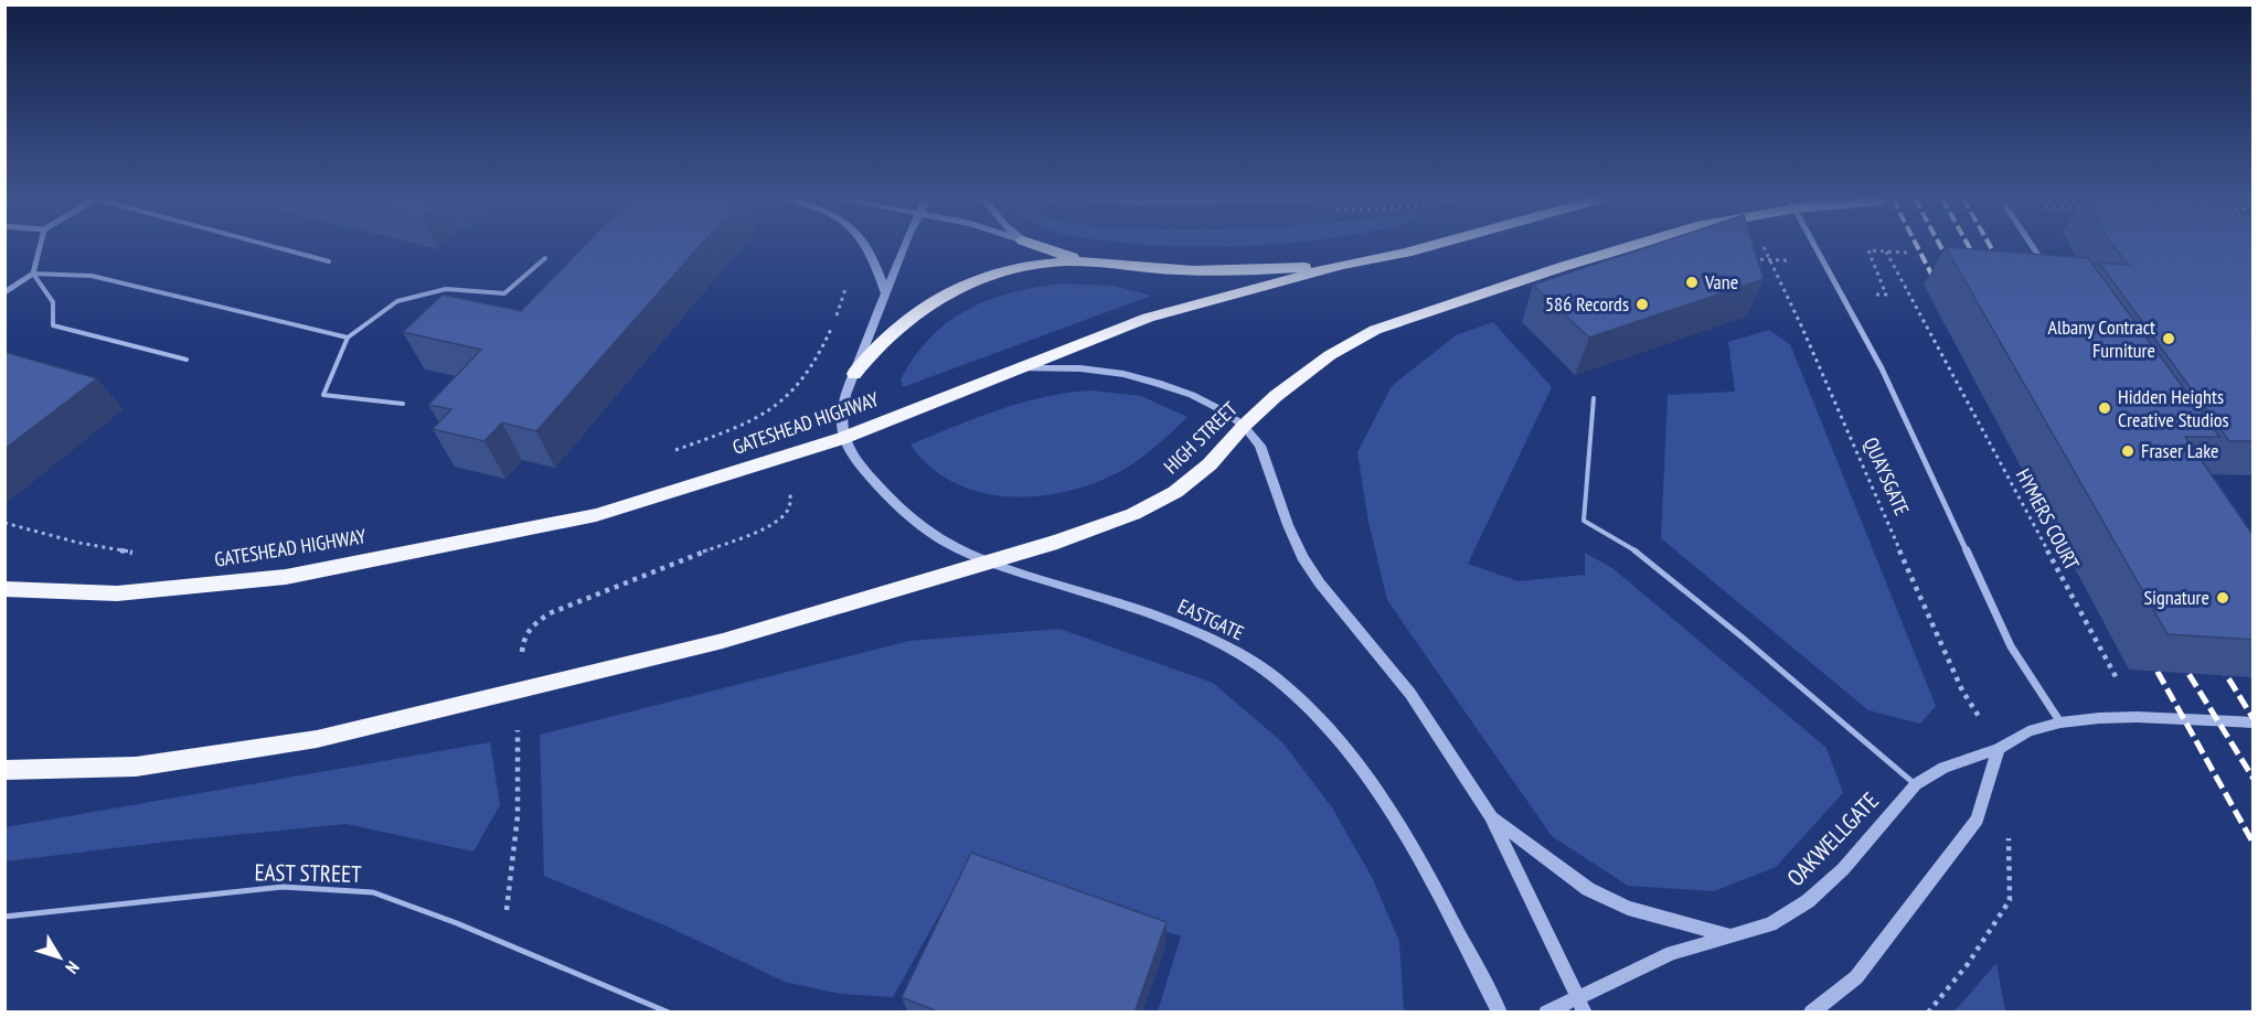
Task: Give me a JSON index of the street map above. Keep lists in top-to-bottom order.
{
  "streets": {
    "highway": ["GATESHEAD HIGHWAY", "HIGH STREET"],
    "street": ["QUAYSGATE", "EASTGATE", "OAKWELLGATE"],
    "lane": ["EAST STREET"],
    "path": ["HYMERS COURT"]
  },
  "crossings": [
    ["GATESHEAD HIGHWAY", "EASTGATE"],
    ["HIGH STREET", "EASTGATE"],
    ["QUAYSGATE", "OAKWELLGATE"]
  ],
  "places": [
    "Vane",
    "586 Records",
    "Albany Contract Furniture",
    "Hidden Heights Creative Studios",
    "Fraser Lake",
    "Signature"
  ],
  "north": "bottom right"
}
